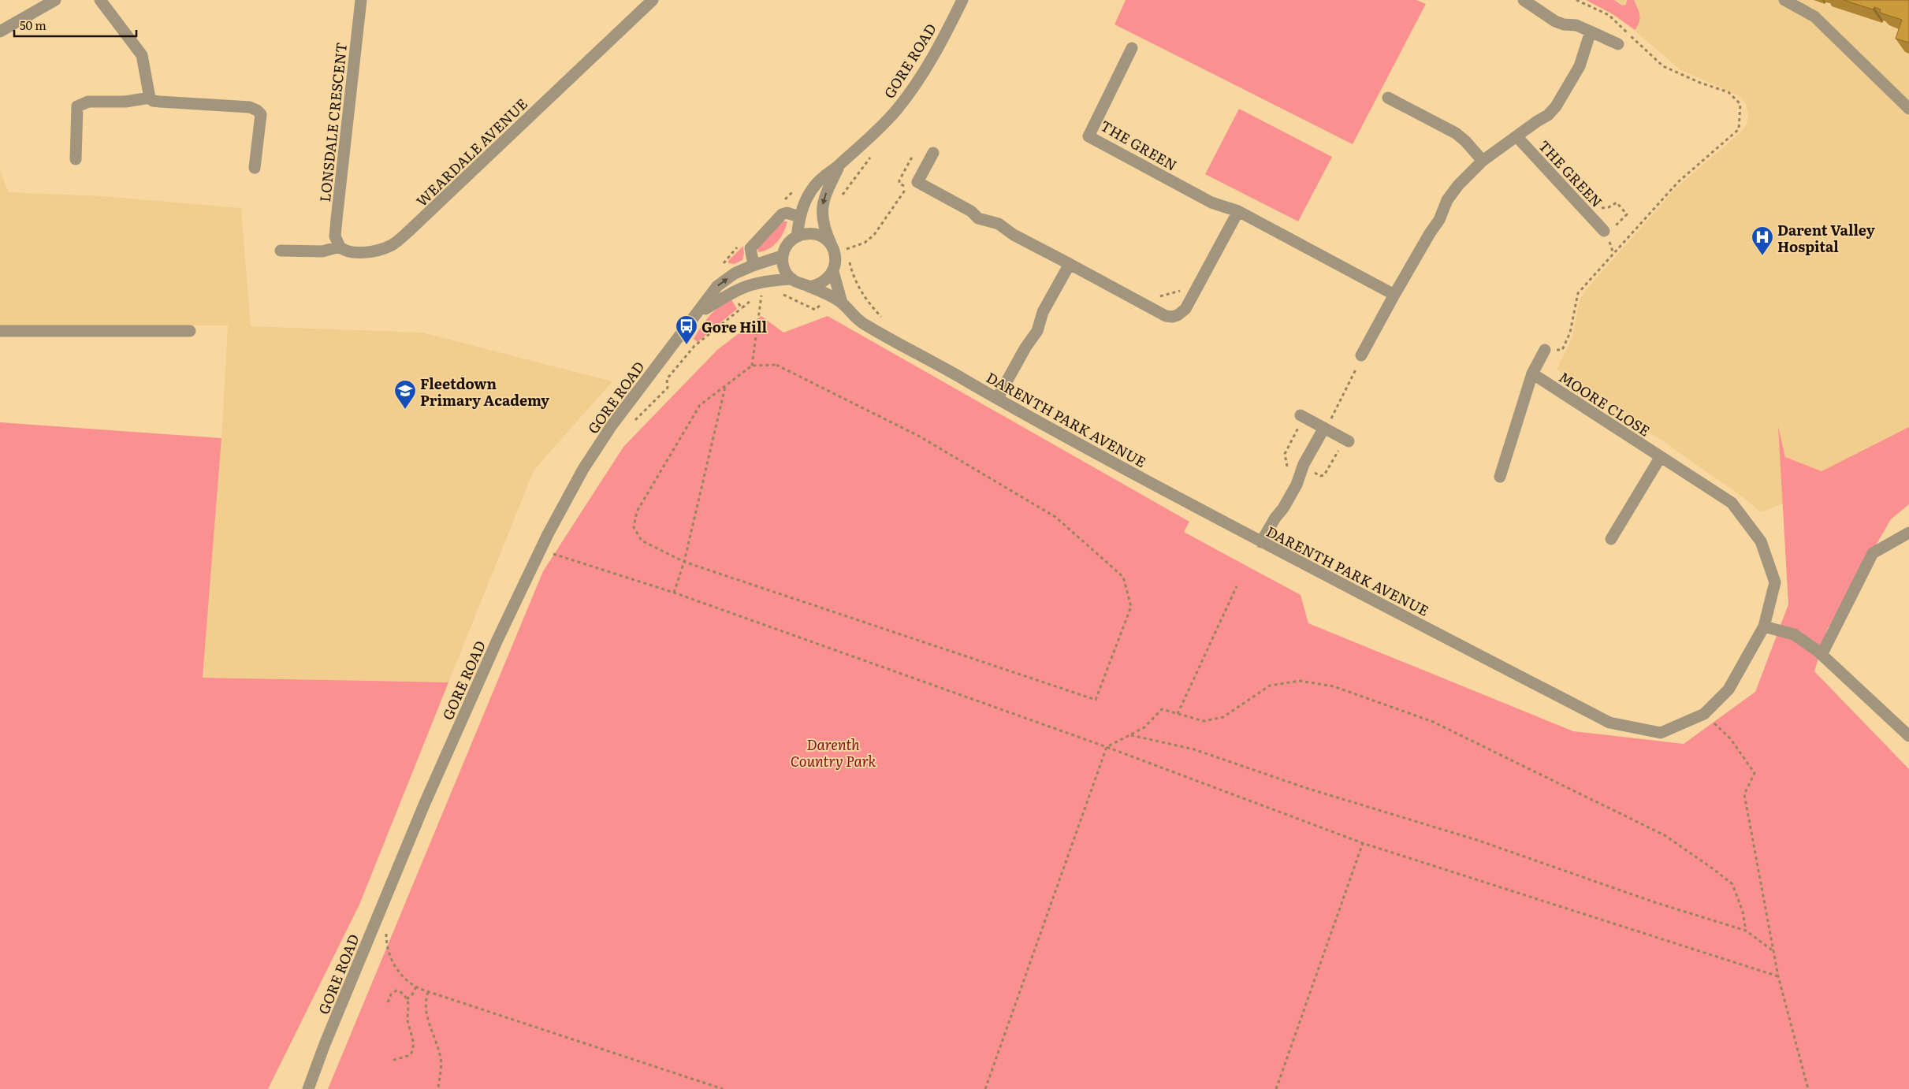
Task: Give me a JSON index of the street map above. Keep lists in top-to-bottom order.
{
  "streets": {
    "street": [
      "GORE ROAD",
      "LONSDALE CRESCENT",
      "THE GREEN",
      "WEARDALE AVENUE",
      "MOORE CLOSE",
      "DARENTH PARK AVENUE"
    ]
  },
  "crossings": [
    ["GORE ROAD", "DARENTH PARK AVENUE"],
    ["LONSDALE CRESCENT", "WEARDALE AVENUE"],
    ["MOORE CLOSE", "DARENTH PARK AVENUE"]
  ],
  "parks": ["Darenth Country Park"],
  "places": {
    "hospital": ["Darent Valley Hospital"],
    "bus stop": ["Gore Hill"],
    "school or university": ["Fleetdown Primary Academy"]
  },
  "scale_bar": "50 m"
}
